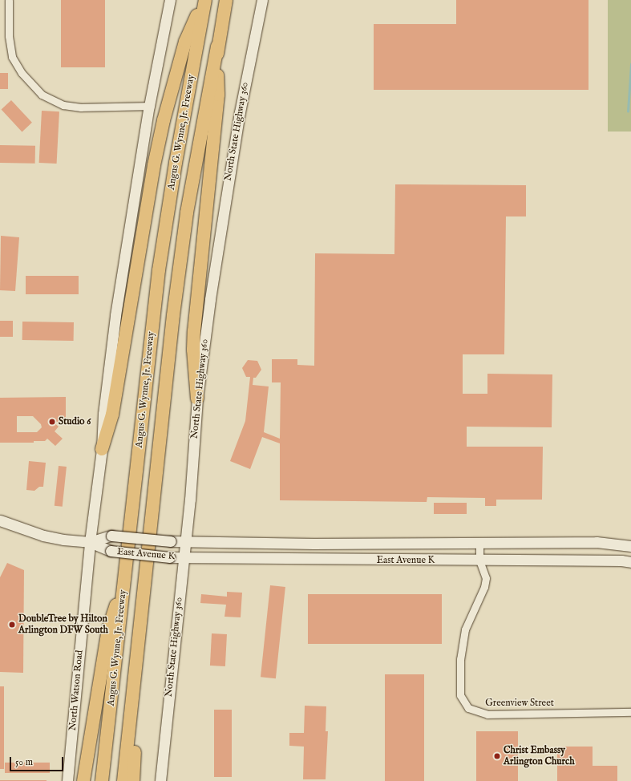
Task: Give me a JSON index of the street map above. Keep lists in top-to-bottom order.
{
  "streets": {
    "highway": ["Angus G. Wynne, Jr. Freeway"],
    "main road": ["North State Highway 360", "East Avenue K", "North Watson Road"],
    "street": ["Greenview Street"]
  },
  "crossings": [
    ["North State Highway 360", "East Avenue K"],
    ["East Avenue K", "North Watson Road"],
    ["East Avenue K", "Greenview Street"]
  ],
  "places": ["Studio 6", "DoubleTree by Hilton Arlington DFW South", "Christ Embassy Arlington Church"],
  "scale_bar": "50 m"
}
